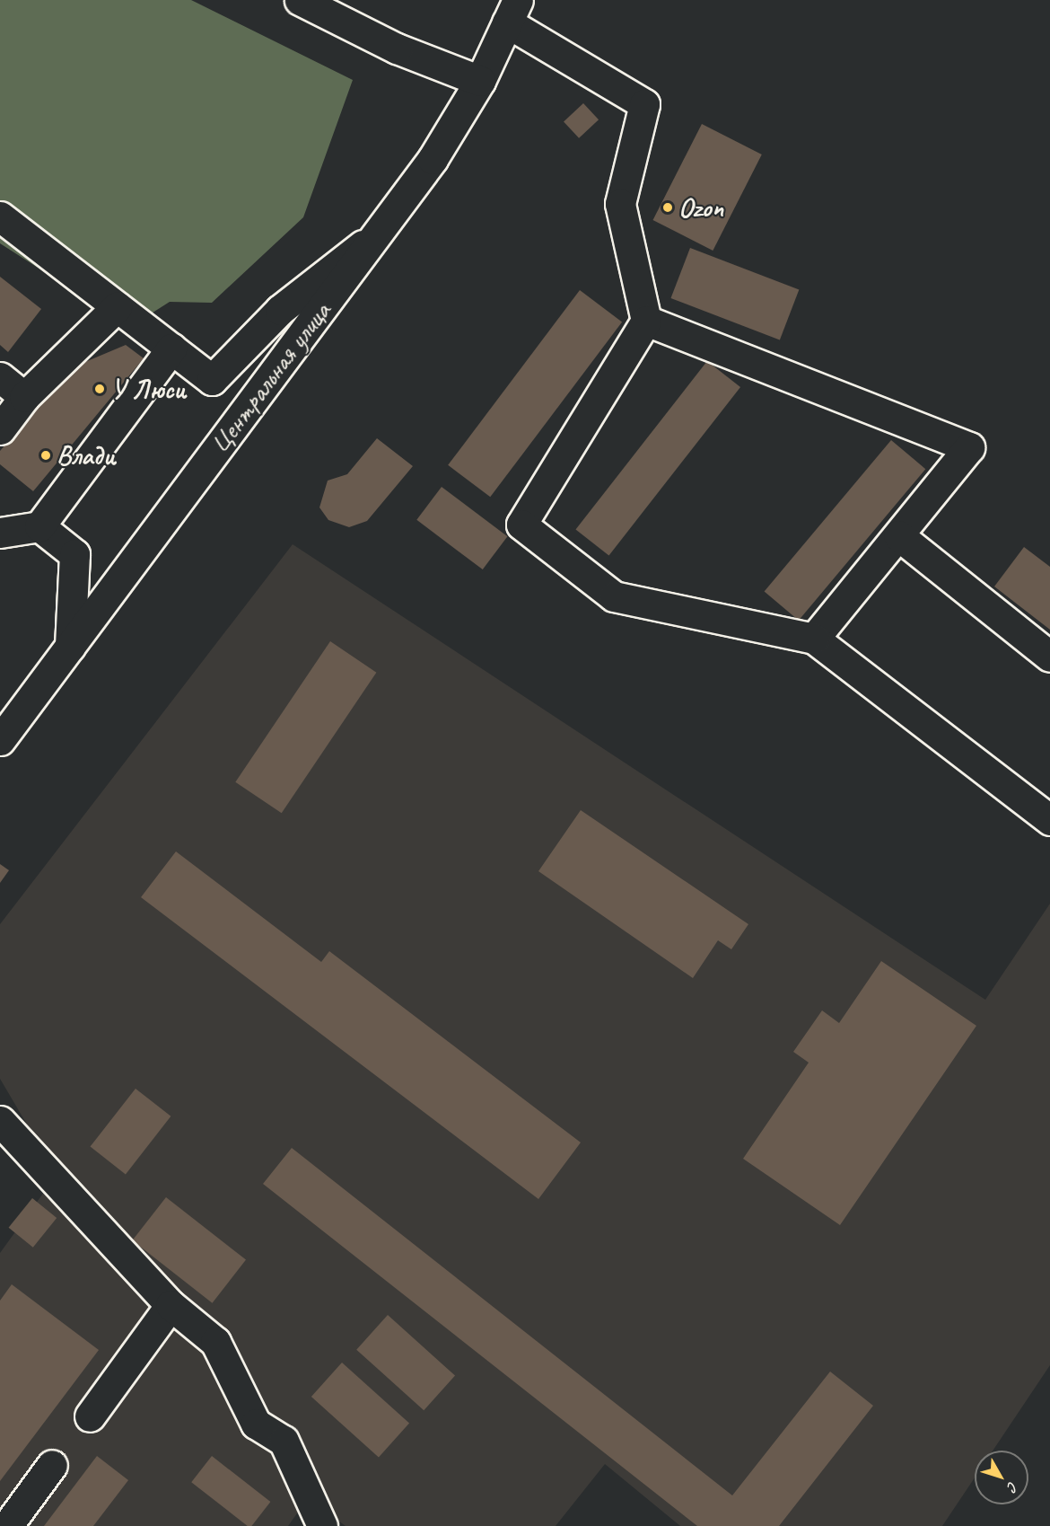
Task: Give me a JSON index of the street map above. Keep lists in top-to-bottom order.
{
  "streets": {
    "main road": ["Центральная улица"]
  },
  "places": ["Ozon", "У Люси", "Влади"],
  "north": "bottom right"
}
